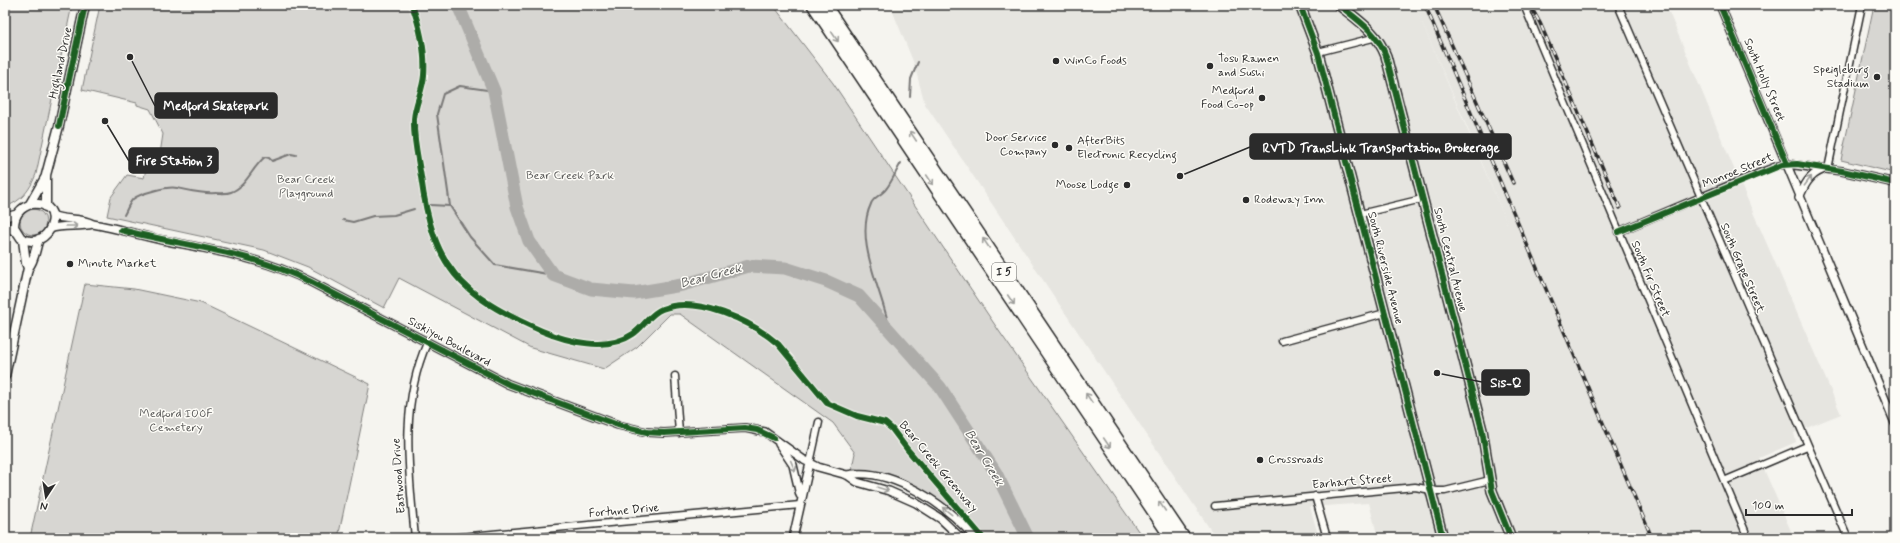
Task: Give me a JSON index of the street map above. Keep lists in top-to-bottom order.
{
  "streets": {
    "highway": ["I 5"],
    "main road": ["Highland Drive", "South Central Avenue", "South Riverside Avenue"],
    "street": [
      "South Holly Street",
      "Monroe Street",
      "South Grape Street",
      "South Fir Street",
      "Siskiyou Boulevard",
      "Eastwood Drive",
      "Earhart Street",
      "Fortune Drive"
    ],
    "cycle path": ["Bear Creek Greenway"]
  },
  "crossings": [
    ["Highland Drive", "Siskiyou Boulevard"],
    ["South Holly Street", "Monroe Street"],
    ["Monroe Street", "South Grape Street"],
    ["Monroe Street", "South Fir Street"],
    ["South Central Avenue", "Earhart Street"],
    ["South Riverside Avenue", "Earhart Street"],
    ["Siskiyou Boulevard", "Eastwood Drive"]
  ],
  "water": ["Bear Creek"],
  "parks": ["Bear Creek Park", "Bear Creek Playground", "Medford IOOF Cemetery"],
  "places": [
    "Medford Skatepark",
    "WinCo Foods",
    "Tosu Ramen and Sushi",
    "Speigleburg Stadium",
    "Medford Food Co-op",
    "Fire Station 3",
    "Door Service Company",
    "AfterBits Electronic Recycling",
    "RVTD TransLink Transportation Brokerage",
    "Moose Lodge",
    "Rodeway Inn",
    "Minute Market",
    "Sis-Q",
    "Crossroads"
  ],
  "scale_bar": "100 m",
  "north": "bottom"
}
